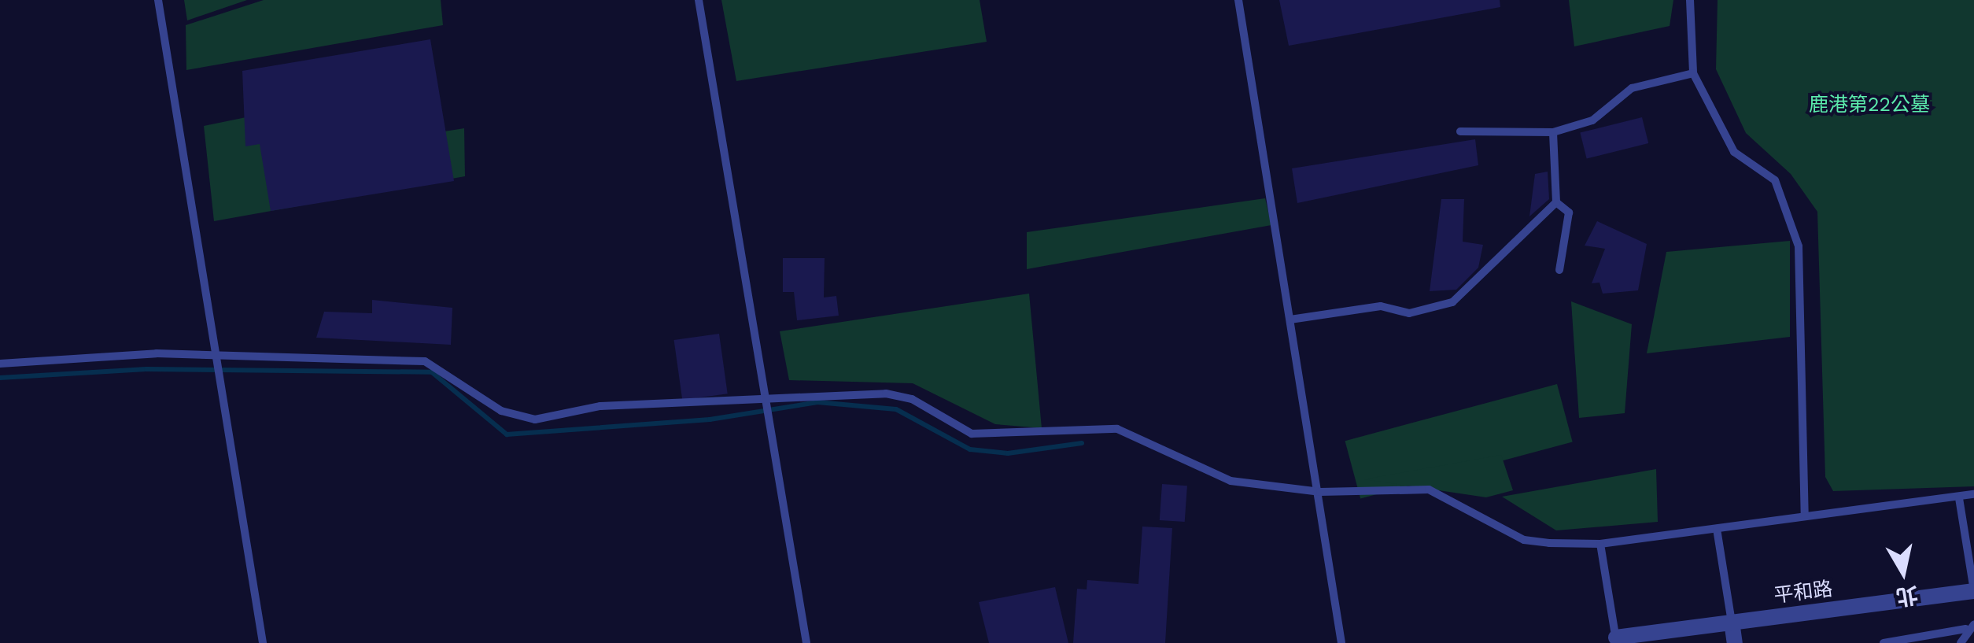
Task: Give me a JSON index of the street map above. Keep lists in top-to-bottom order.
{
  "streets": {
    "street": ["平和路"]
  },
  "parks": ["鹿港第22公墓"],
  "north": "bottom"
}
